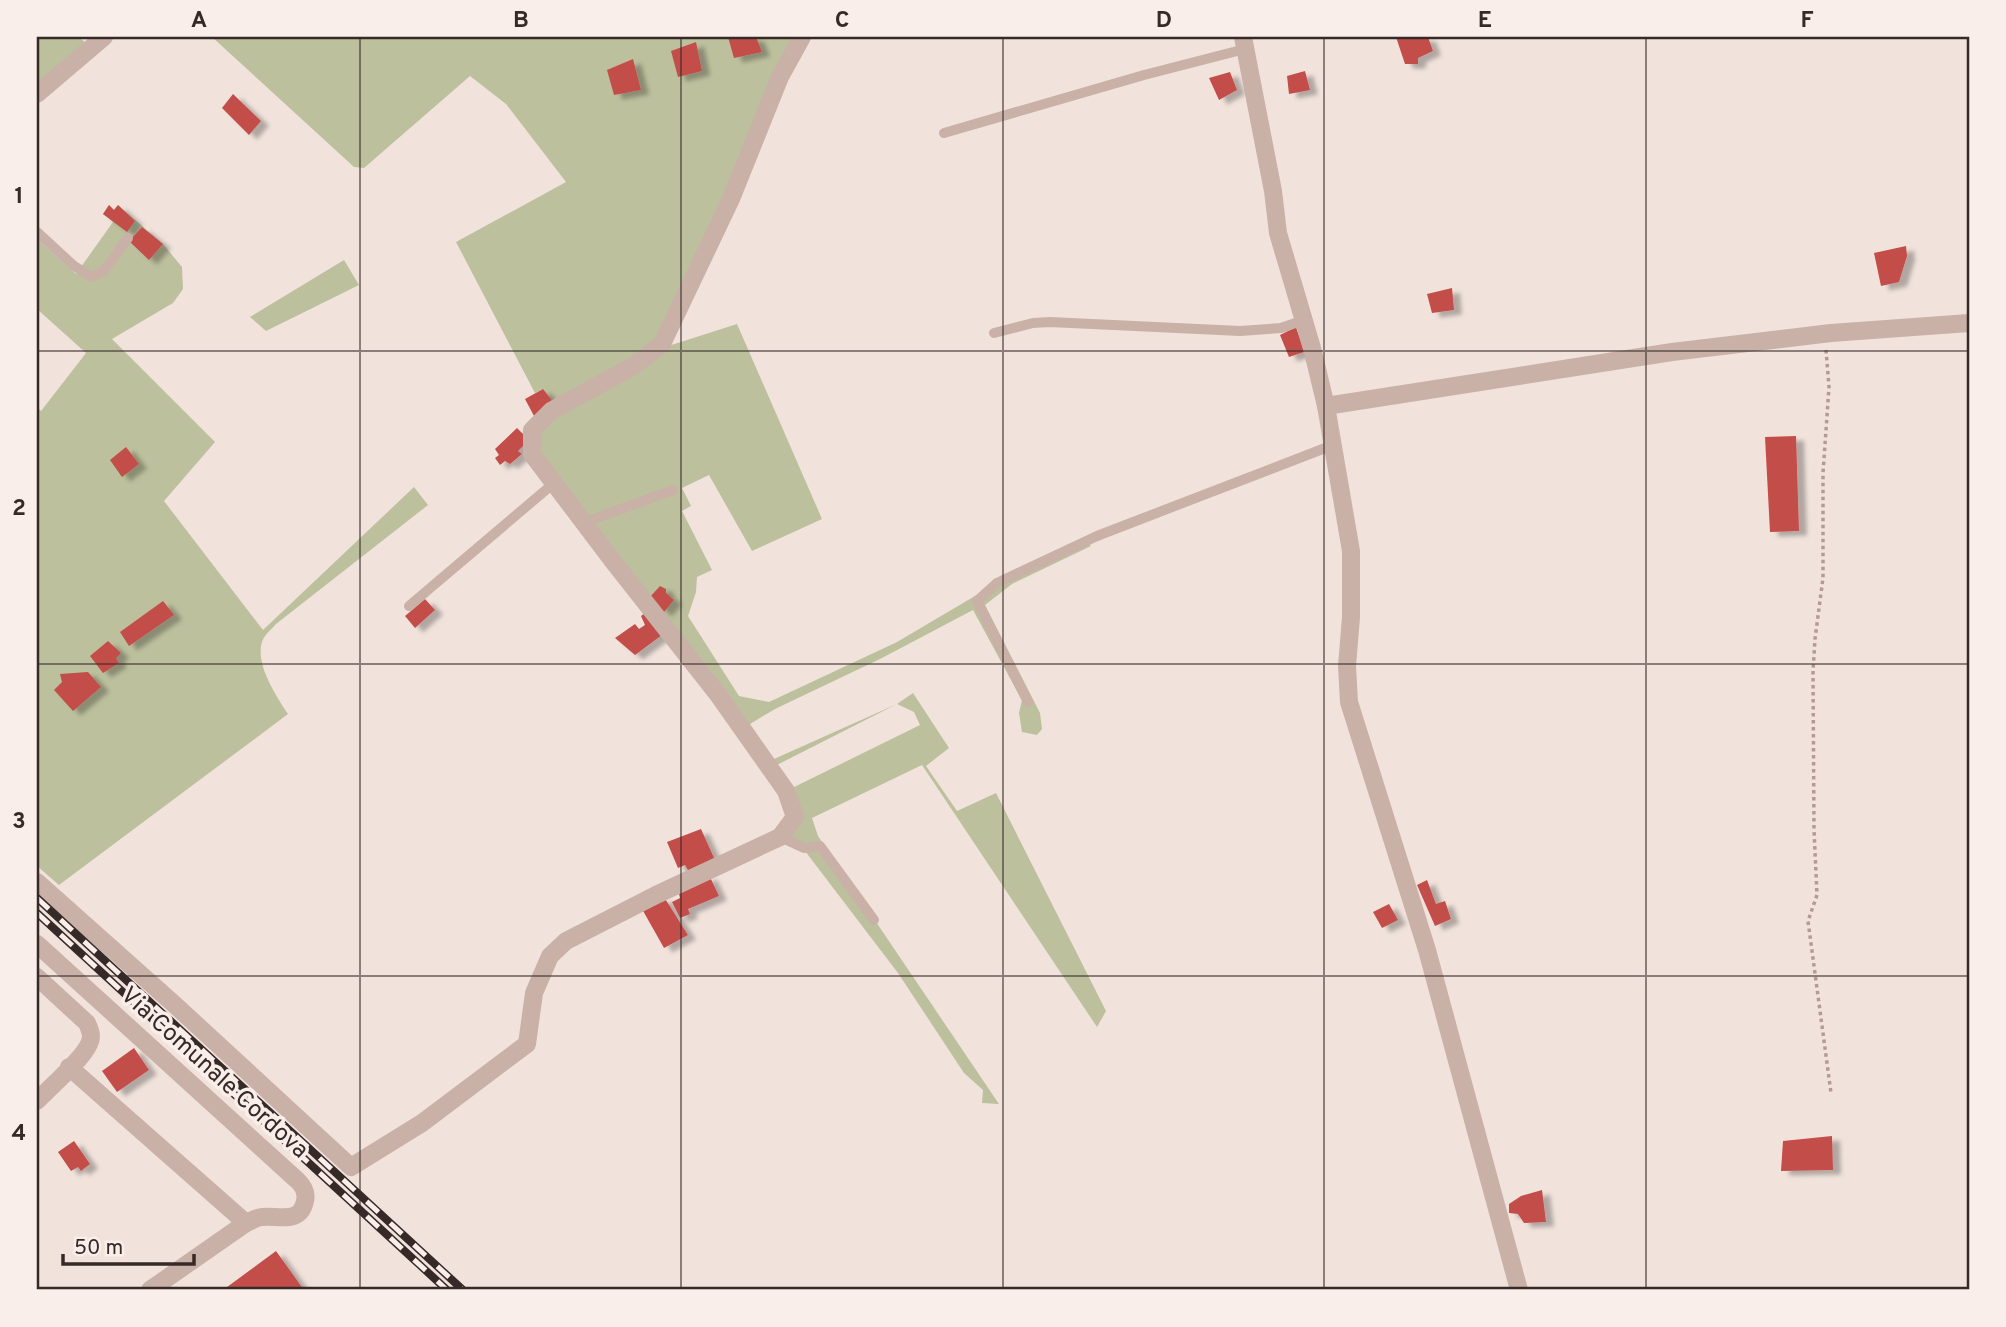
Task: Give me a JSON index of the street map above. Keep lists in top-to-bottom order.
{
  "streets": {
    "street": ["Via Comunale Cordova"]
  },
  "scale_bar": "50 m",
  "grid": {
    "columns": [
      "A",
      "B",
      "C",
      "D",
      "E",
      "F"
    ],
    "rows": [
      "1",
      "2",
      "3",
      "4"
    ]
  }
}
